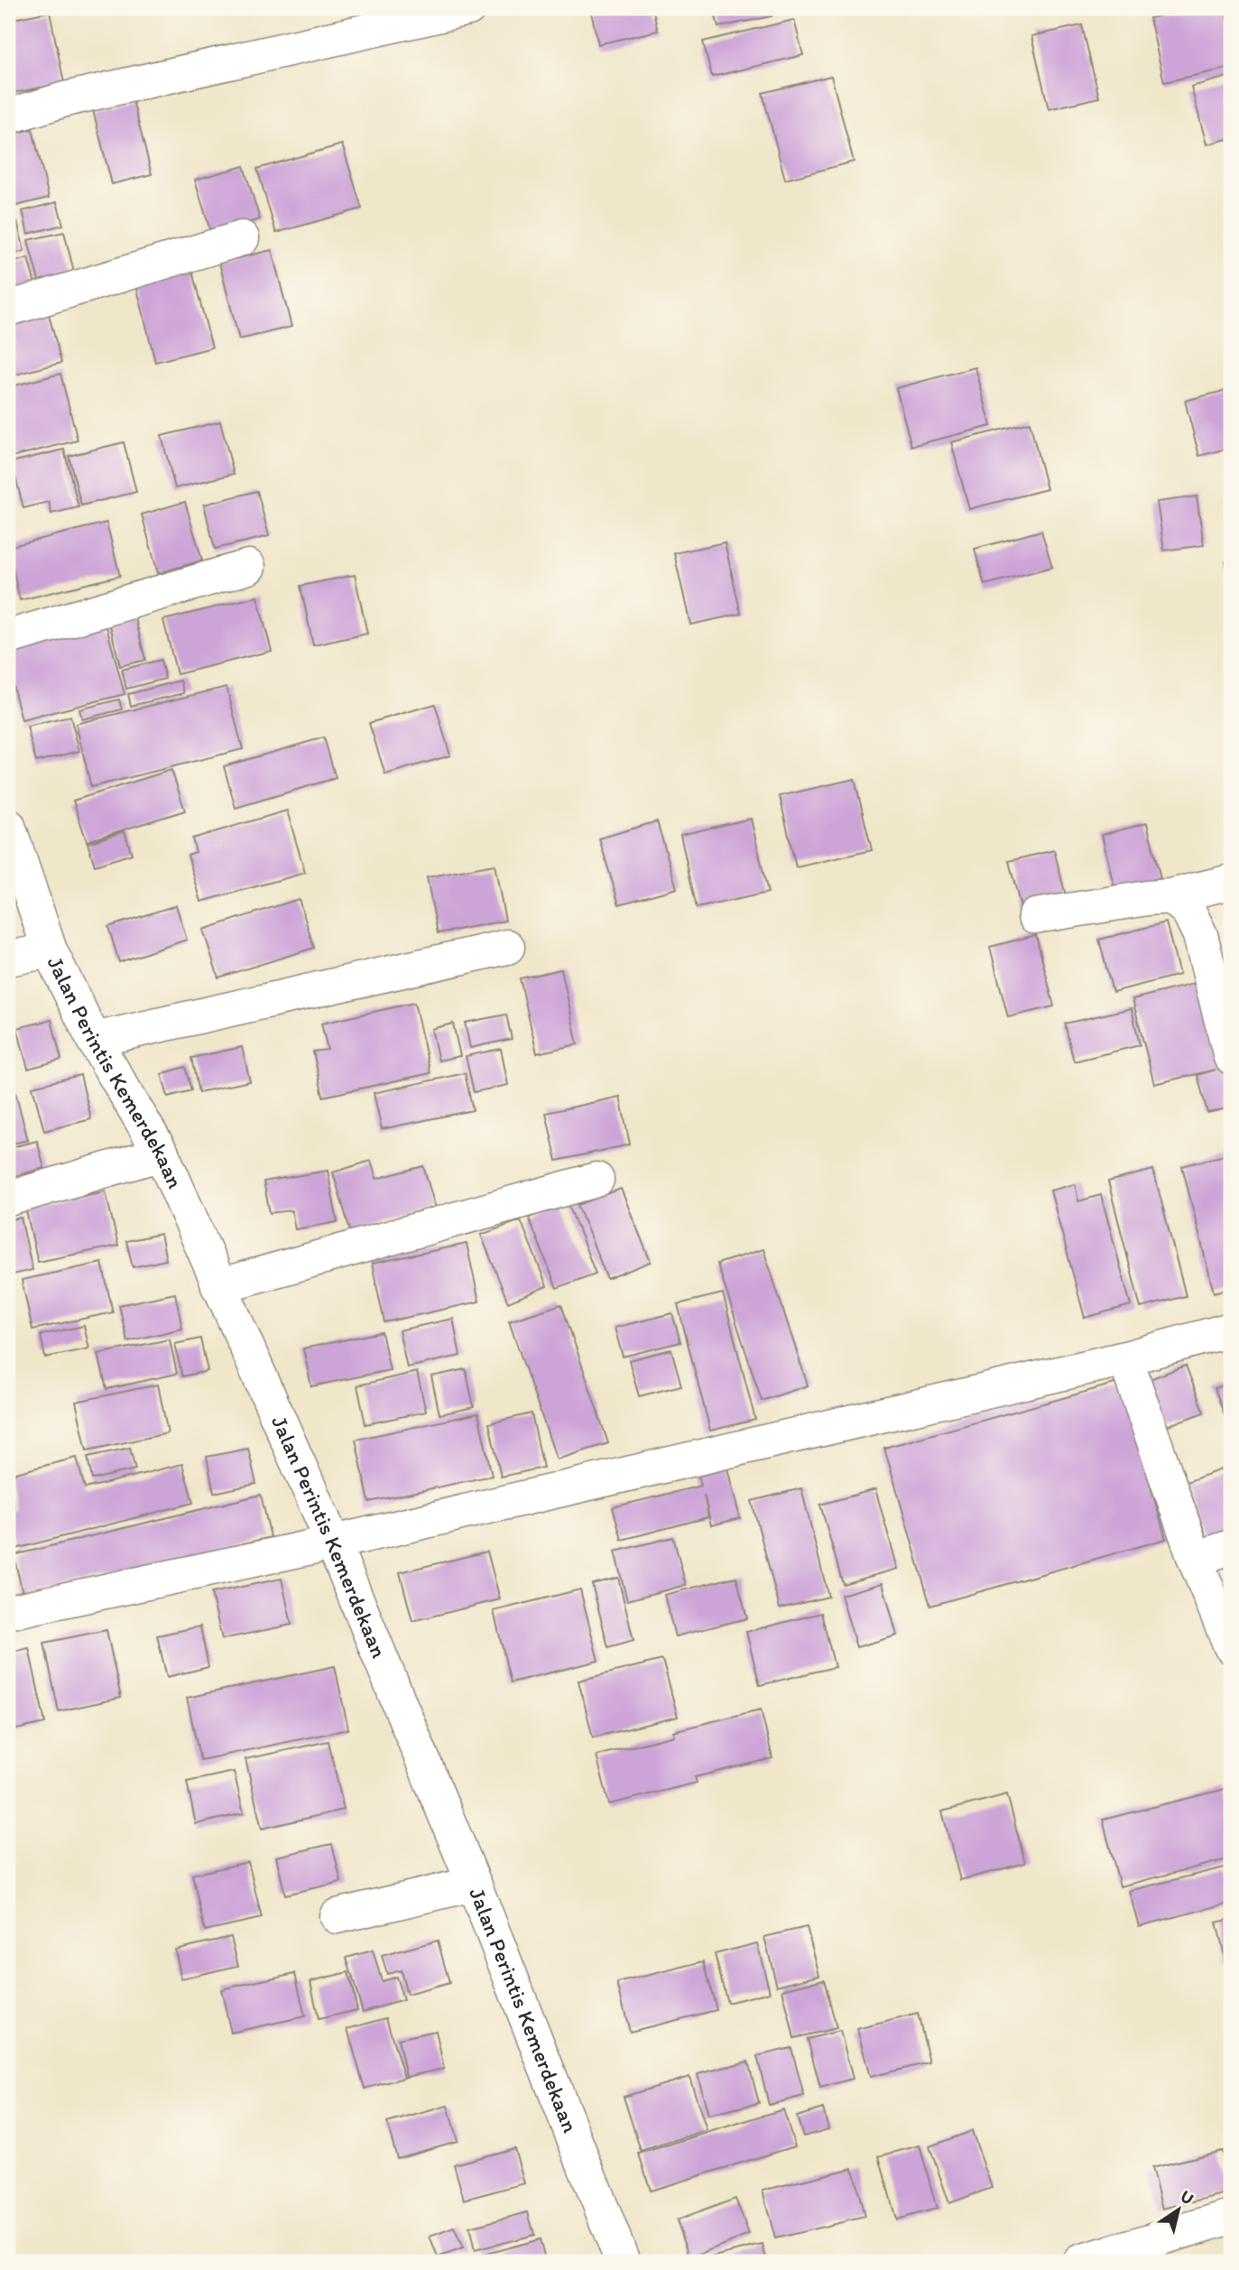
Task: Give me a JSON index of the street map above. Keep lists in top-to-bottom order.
{
  "streets": {
    "street": ["Jalan Perintis Kemerdekaan"]
  },
  "north": "top right"
}
